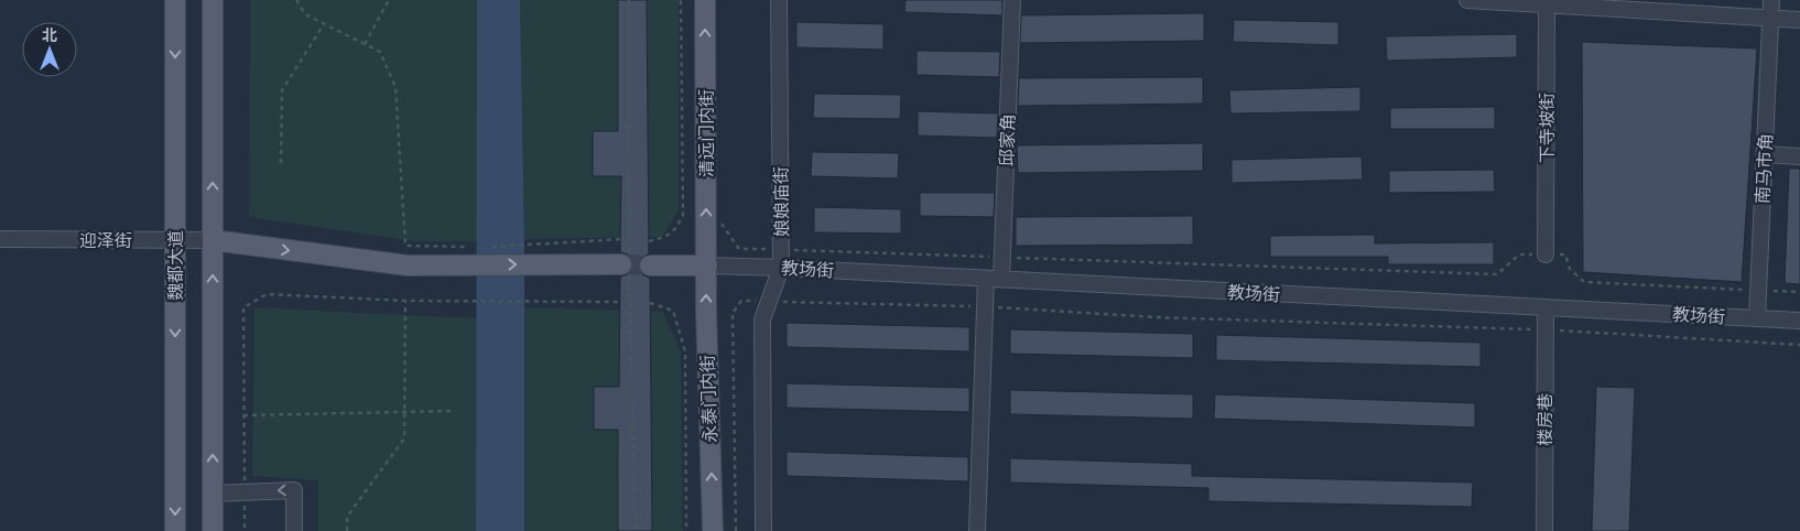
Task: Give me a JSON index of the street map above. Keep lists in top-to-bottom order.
{
  "streets": {
    "main road": ["清远门内街", "魏都大道", "永泰门内街"],
    "street": [
      "下寺坡街",
      "邱家角",
      "南马市角",
      "娘娘庙街",
      "迎泽街",
      "教场街",
      "楼房巷"
    ]
  },
  "crossings": [
    ["清远门内街", "教场街"],
    ["清远门内街", "永泰门内街"],
    ["邱家角", "教场街"],
    ["南马市角", "教场街"],
    ["娘娘庙街", "教场街"],
    ["迎泽街", "魏都大道"],
    ["教场街", "永泰门内街"],
    ["教场街", "楼房巷"]
  ],
  "one_way": ["清远门内街", "永泰门内街"],
  "north": "top"
}
